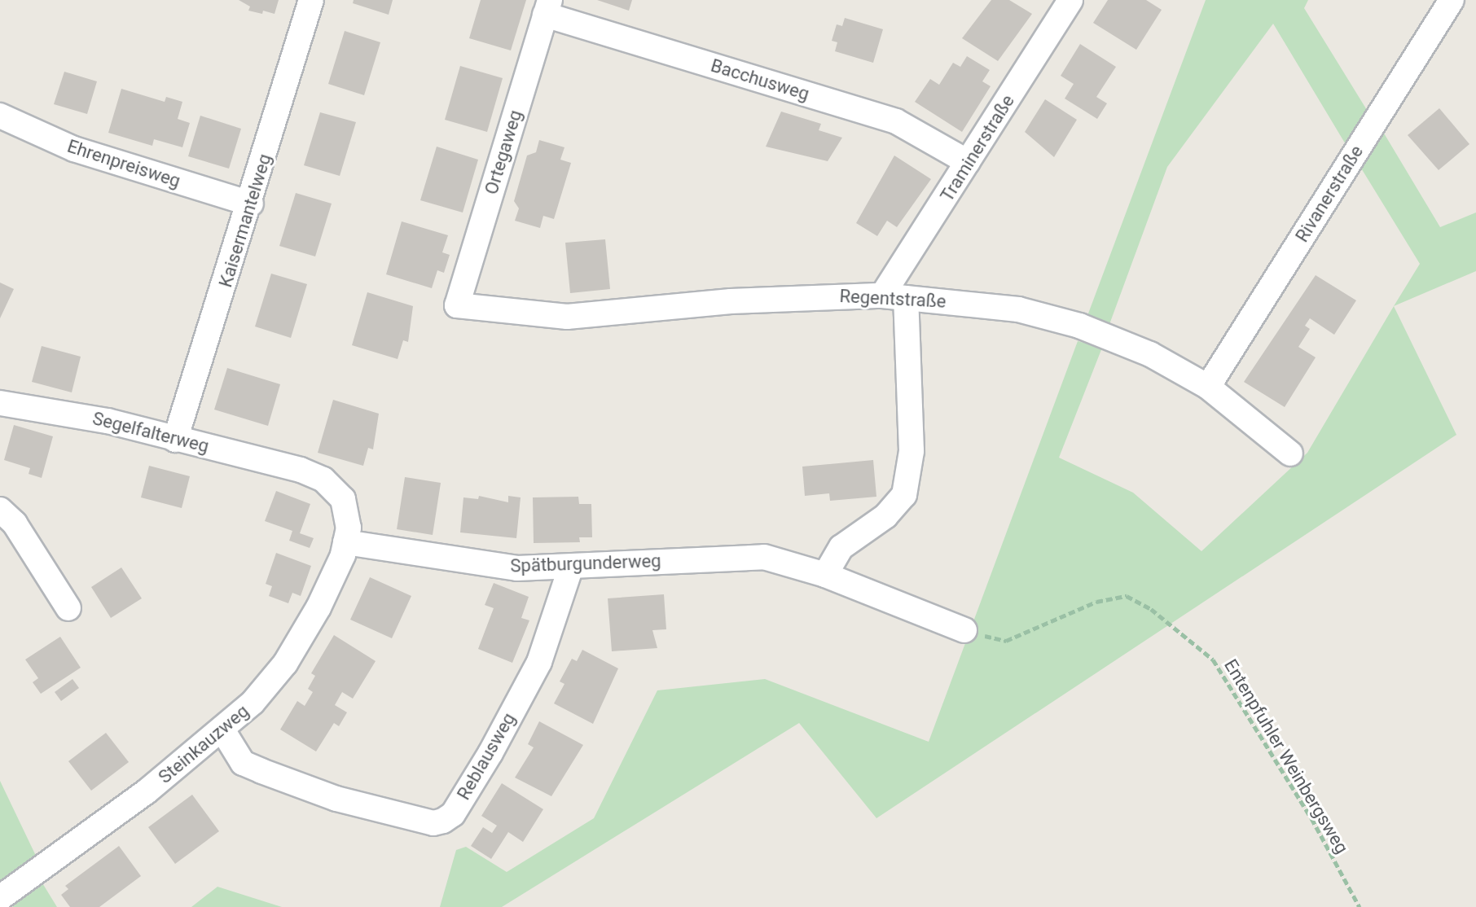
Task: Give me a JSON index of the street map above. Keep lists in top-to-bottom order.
{
  "streets": {
    "street": [
      "Bacchusweg",
      "Traminerstraße",
      "Ortegaweg",
      "Ehrenpreisweg",
      "Rivanerstraße",
      "Kaisermantelweg",
      "Regentstraße",
      "Segelfalterweg",
      "Spätburgunderweg",
      "Steinkauzweg",
      "Reblausweg"
    ],
    "path": ["Entenpfuhler Weinbergsweg"]
  },
  "crossings": [
    ["Bacchusweg", "Traminerstraße"],
    ["Bacchusweg", "Ortegaweg"],
    ["Traminerstraße", "Regentstraße"],
    ["Ortegaweg", "Regentstraße"],
    ["Ehrenpreisweg", "Kaisermantelweg"],
    ["Rivanerstraße", "Regentstraße"],
    ["Kaisermantelweg", "Segelfalterweg"],
    ["Segelfalterweg", "Steinkauzweg"],
    ["Spätburgunderweg", "Steinkauzweg"],
    ["Spätburgunderweg", "Reblausweg"],
    ["Spätburgunderweg", "Entenpfuhler Weinbergsweg"],
    ["Steinkauzweg", "Reblausweg"]
  ]
}
